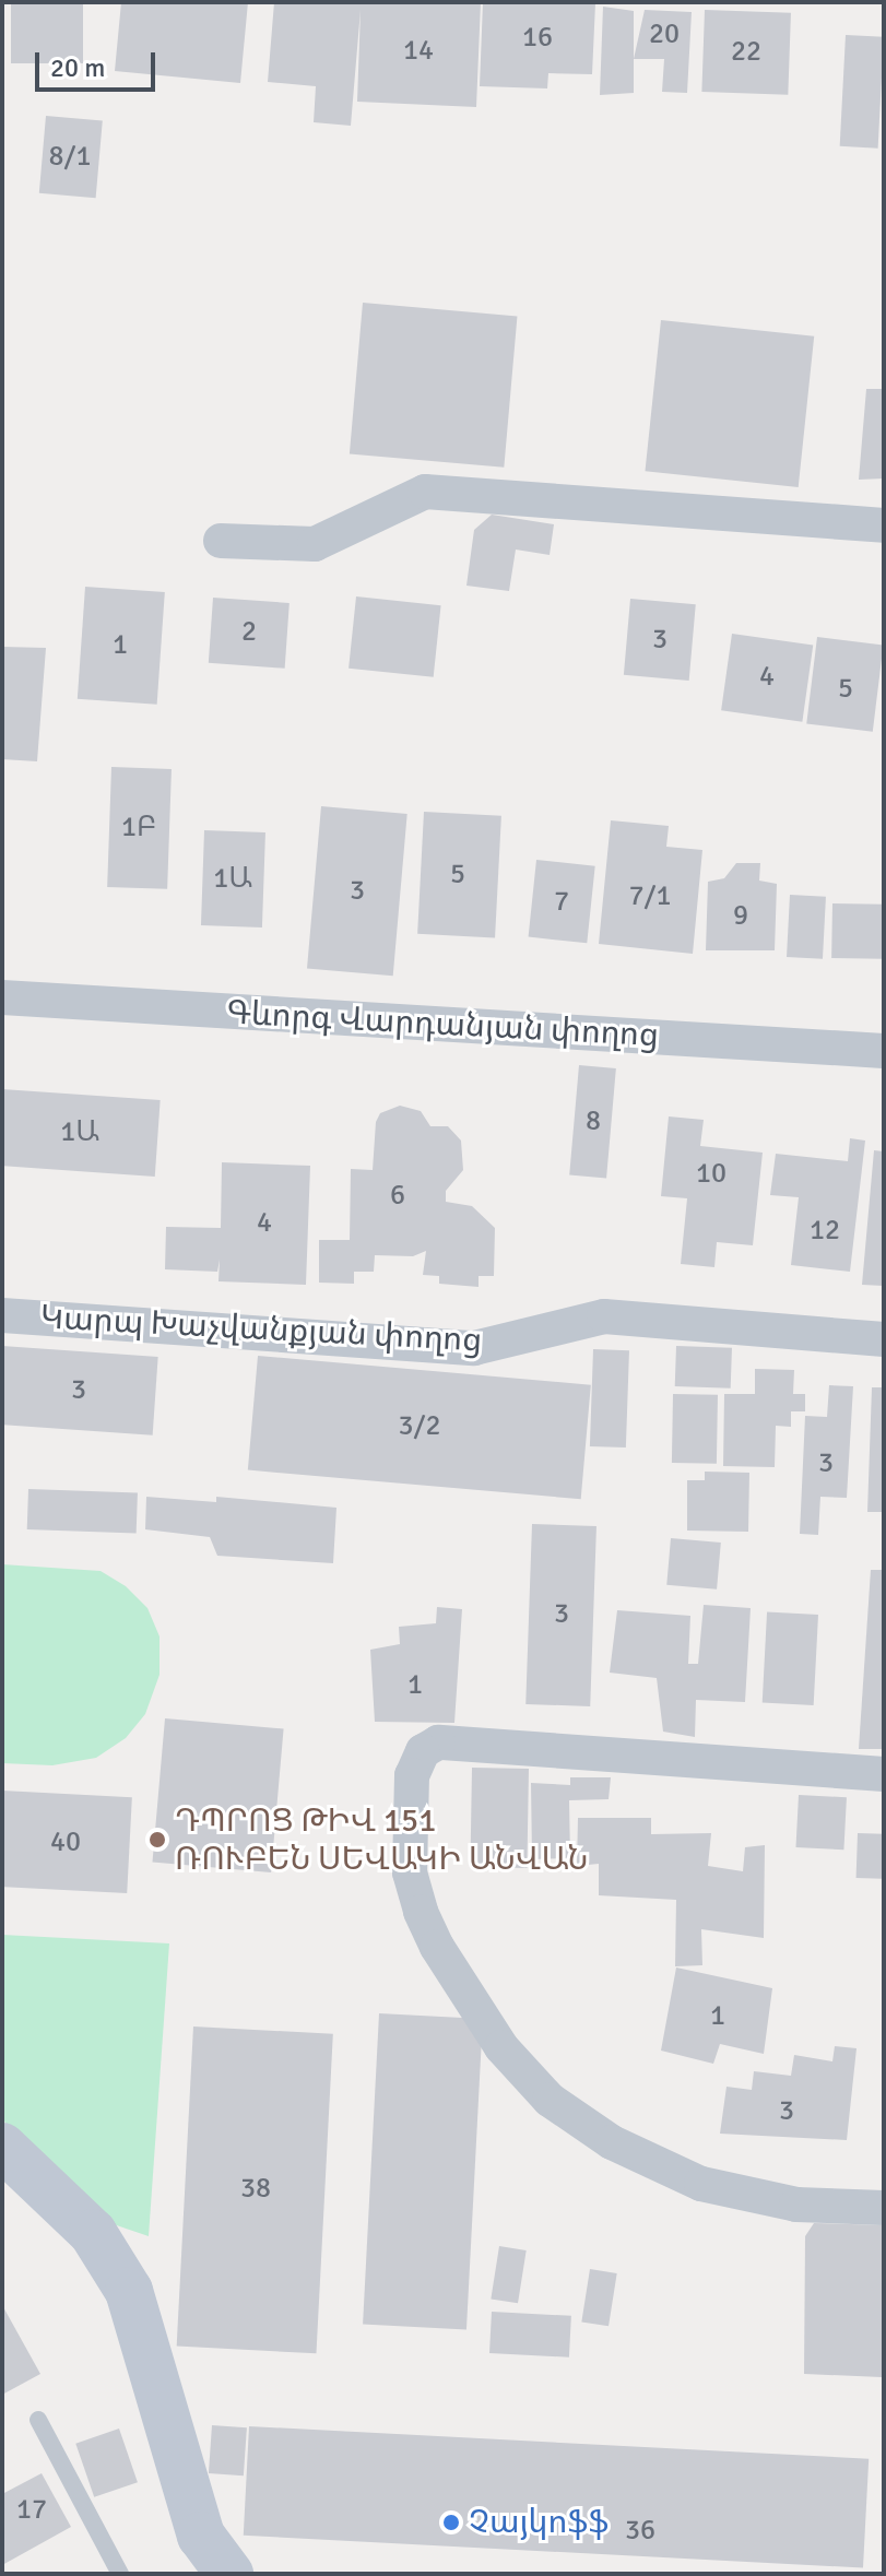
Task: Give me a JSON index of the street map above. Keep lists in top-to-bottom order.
{
  "streets": {
    "street": ["Գևորգ Վարդանյան փողոց", "Կարպ Խաչվանքյան փողոց"]
  },
  "places": ["ԴՊՐՈՑ ԹԻՎ 151 ՌՈՒԲԵՆ ՍԵՎԱԿԻ ԱՆՎԱՆ", "Չայկոֆֆ"],
  "house_numbers": [
    "20",
    "16",
    "14",
    "22",
    "8/1",
    "2",
    "3",
    "1",
    "4",
    "5",
    "1Բ",
    "5",
    "1Ա",
    "3",
    "7/1",
    "7",
    "9",
    "8",
    "1Ա",
    "10",
    "6",
    "4",
    "12",
    "3",
    "3/2",
    "3",
    "3",
    "1",
    "40",
    "1",
    "3",
    "38",
    "17",
    "36"
  ],
  "scale_bar": "20 m"
}
